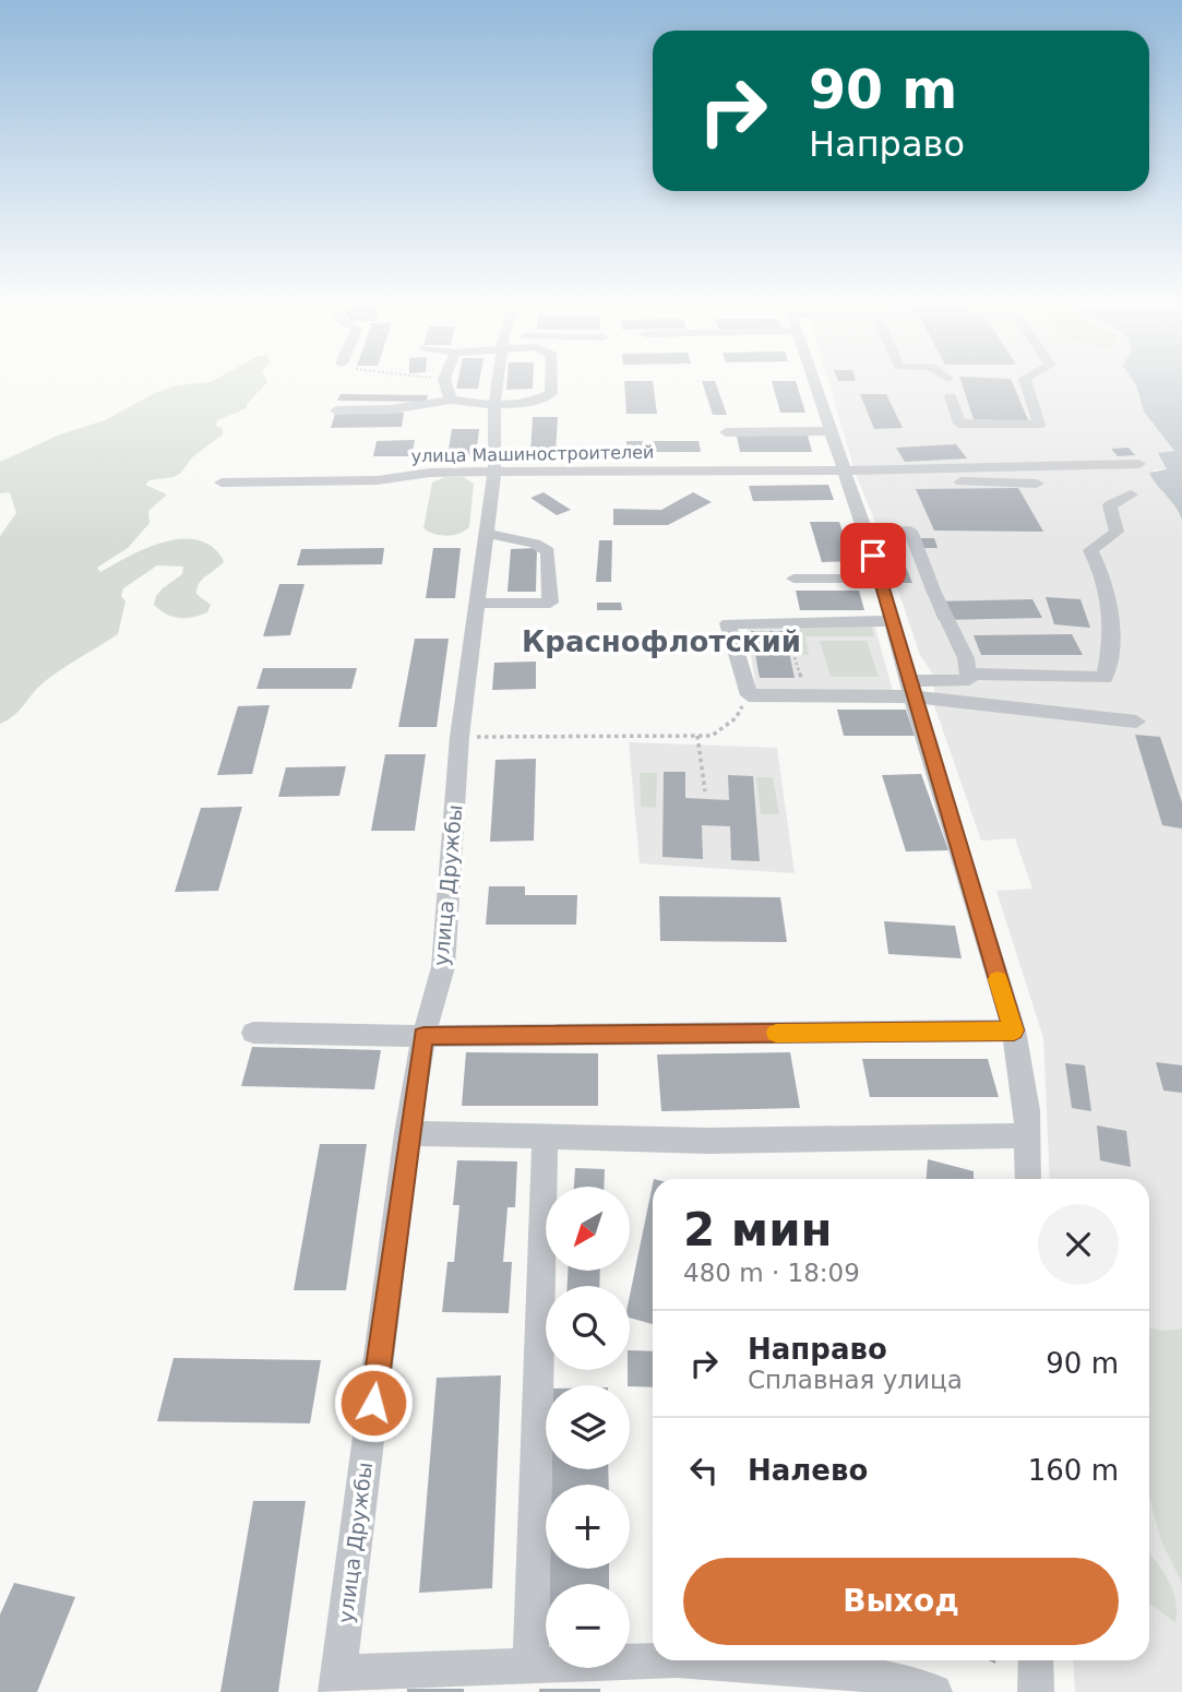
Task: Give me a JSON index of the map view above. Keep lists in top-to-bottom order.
{
  "streets": {
    "street": ["улица Машиностроителей", "улица Дружбы"]
  },
  "crossings": [
    ["улица Машиностроителей", "улица Дружбы"]
  ],
  "districts": ["Краснофлотский"],
  "north": "bottom left",
  "page": {
    "turn": ["90 m", "Направо"],
    "heading": ["2 мин", "480 m · 18:09"],
    "map_buttons": ["+", "−"],
    "list": [
      {
        "name": "Направо",
        "note": "Сплавная улица",
        "value": "90 m"
      },
      {
        "name": "Налево",
        "value": "160 m"
      }
    ],
    "buttons": "Выход"
  }
}
